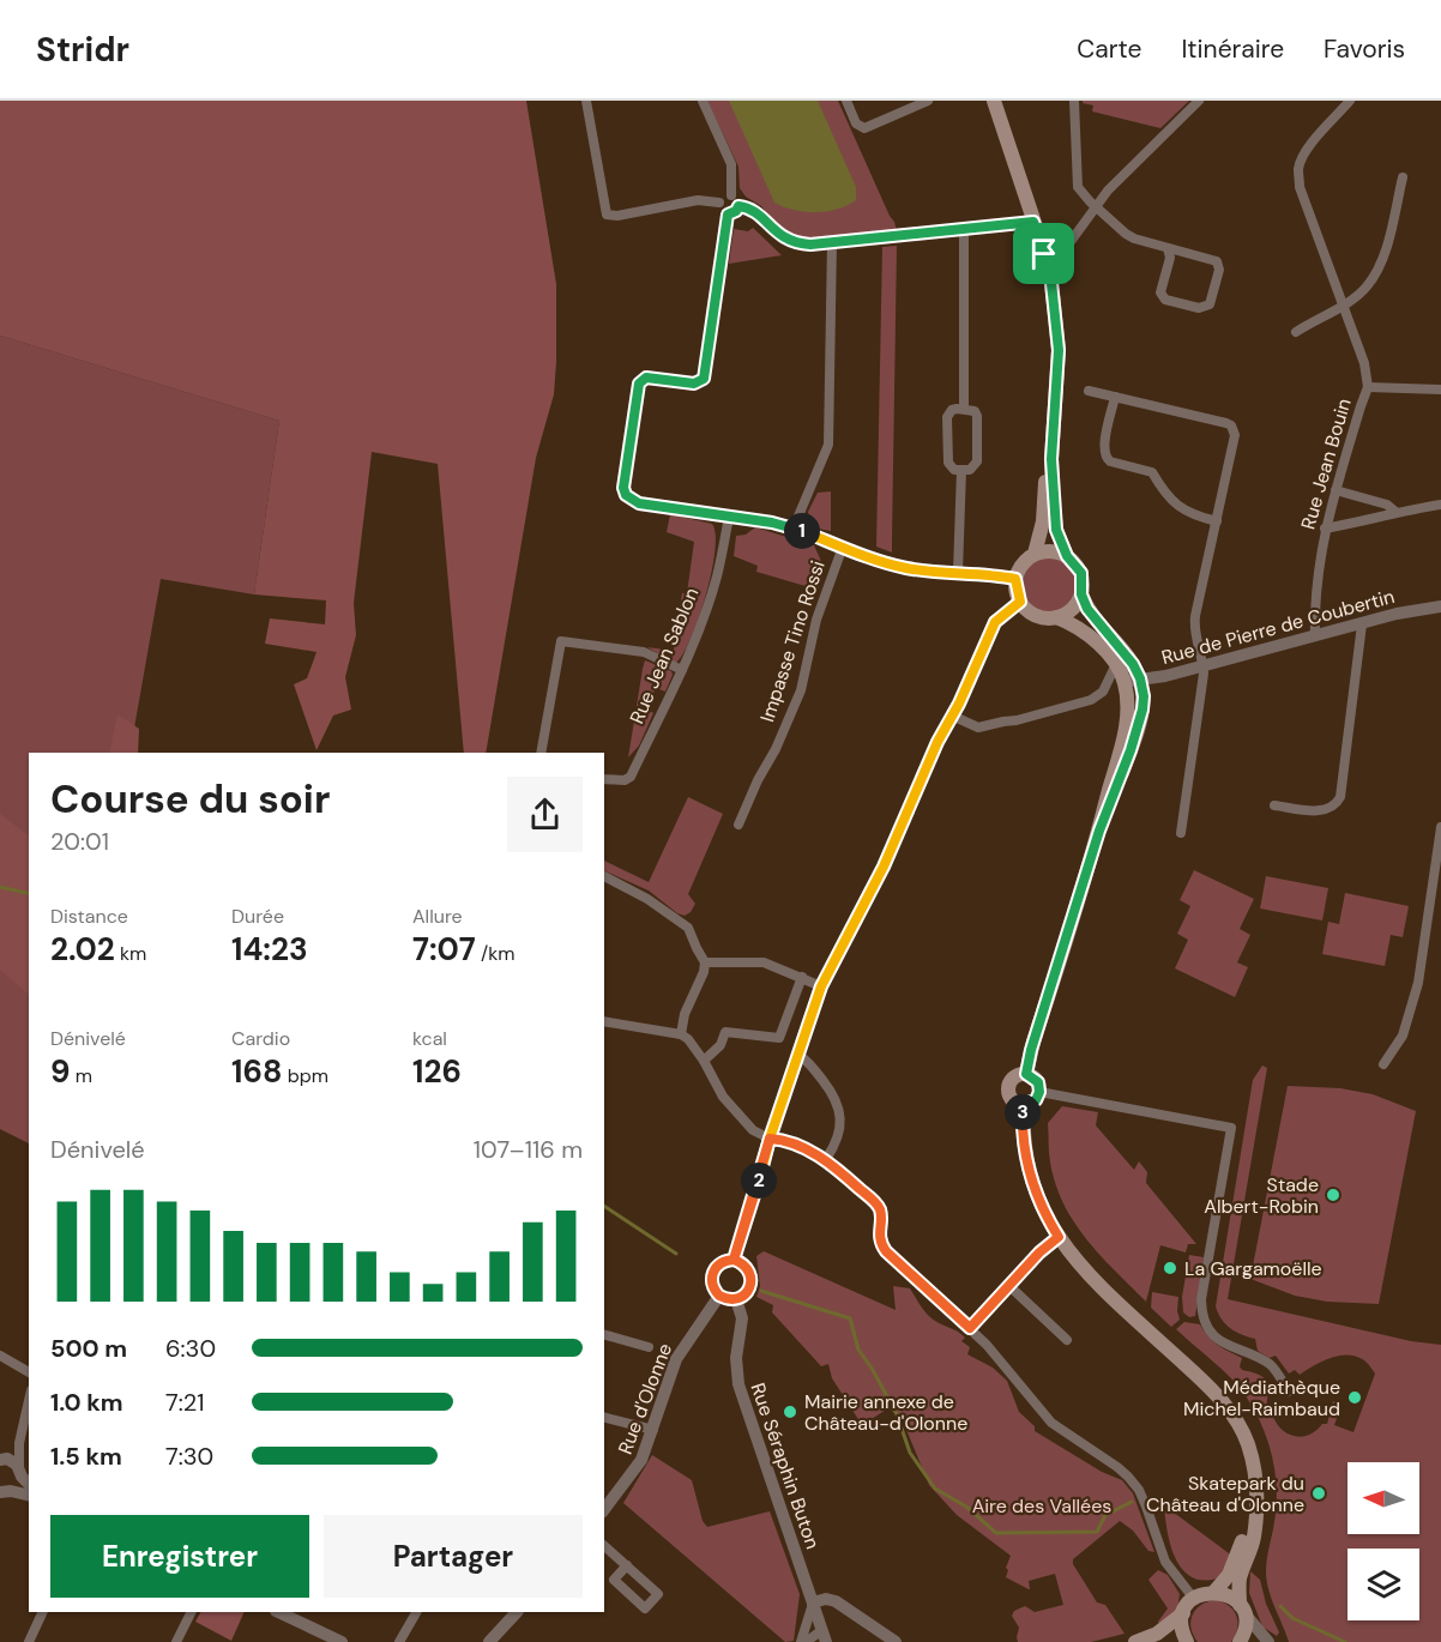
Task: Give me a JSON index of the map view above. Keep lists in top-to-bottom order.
{
  "streets": {
    "street": [
      "Rue Jean Bouin",
      "Rue de Pierre de Coubertin",
      "Impasse Tino Rossi",
      "Rue Jean Sablon",
      "Rue d'Olonne",
      "Rue Séraphin Buton"
    ]
  },
  "crossings": [
    ["Rue Jean Bouin", "Rue de Pierre de Coubertin"],
    ["Rue d'Olonne", "Rue Séraphin Buton"]
  ],
  "parks": ["Aire des Vallées"],
  "places": [
    "Stade Albert-Robin",
    "La Gargamoëlle",
    "Médiathèque Michel-Raimbaud",
    "Mairie annexe de Château-d'Olonne",
    "Skatepark du Château d'Olonne"
  ],
  "north": "left",
  "page": {
    "header": "Stridr",
    "nav": ["Carte", "Itinéraire", "Favoris"],
    "pins": ["1", "3", "2"],
    "heading": ["Course du soir", "20:01"],
    "stats": [
      ["Distance", "2.02 km"],
      ["Durée", "14:23"],
      ["Allure", "7:07 /km"],
      ["Dénivelé", "9 m"],
      ["Cardio", "168 bpm"],
      ["kcal", "126"]
    ],
    "chart": ["Dénivelé", "107–116 m"],
    "list": [
      {
        "name": "500 m",
        "note": "6:30"
      },
      {
        "name": "1.0 km",
        "note": "7:21"
      },
      {
        "name": "1.5 km",
        "note": "7:30"
      }
    ],
    "buttons": ["Enregistrer", "Partager"]
  }
}
